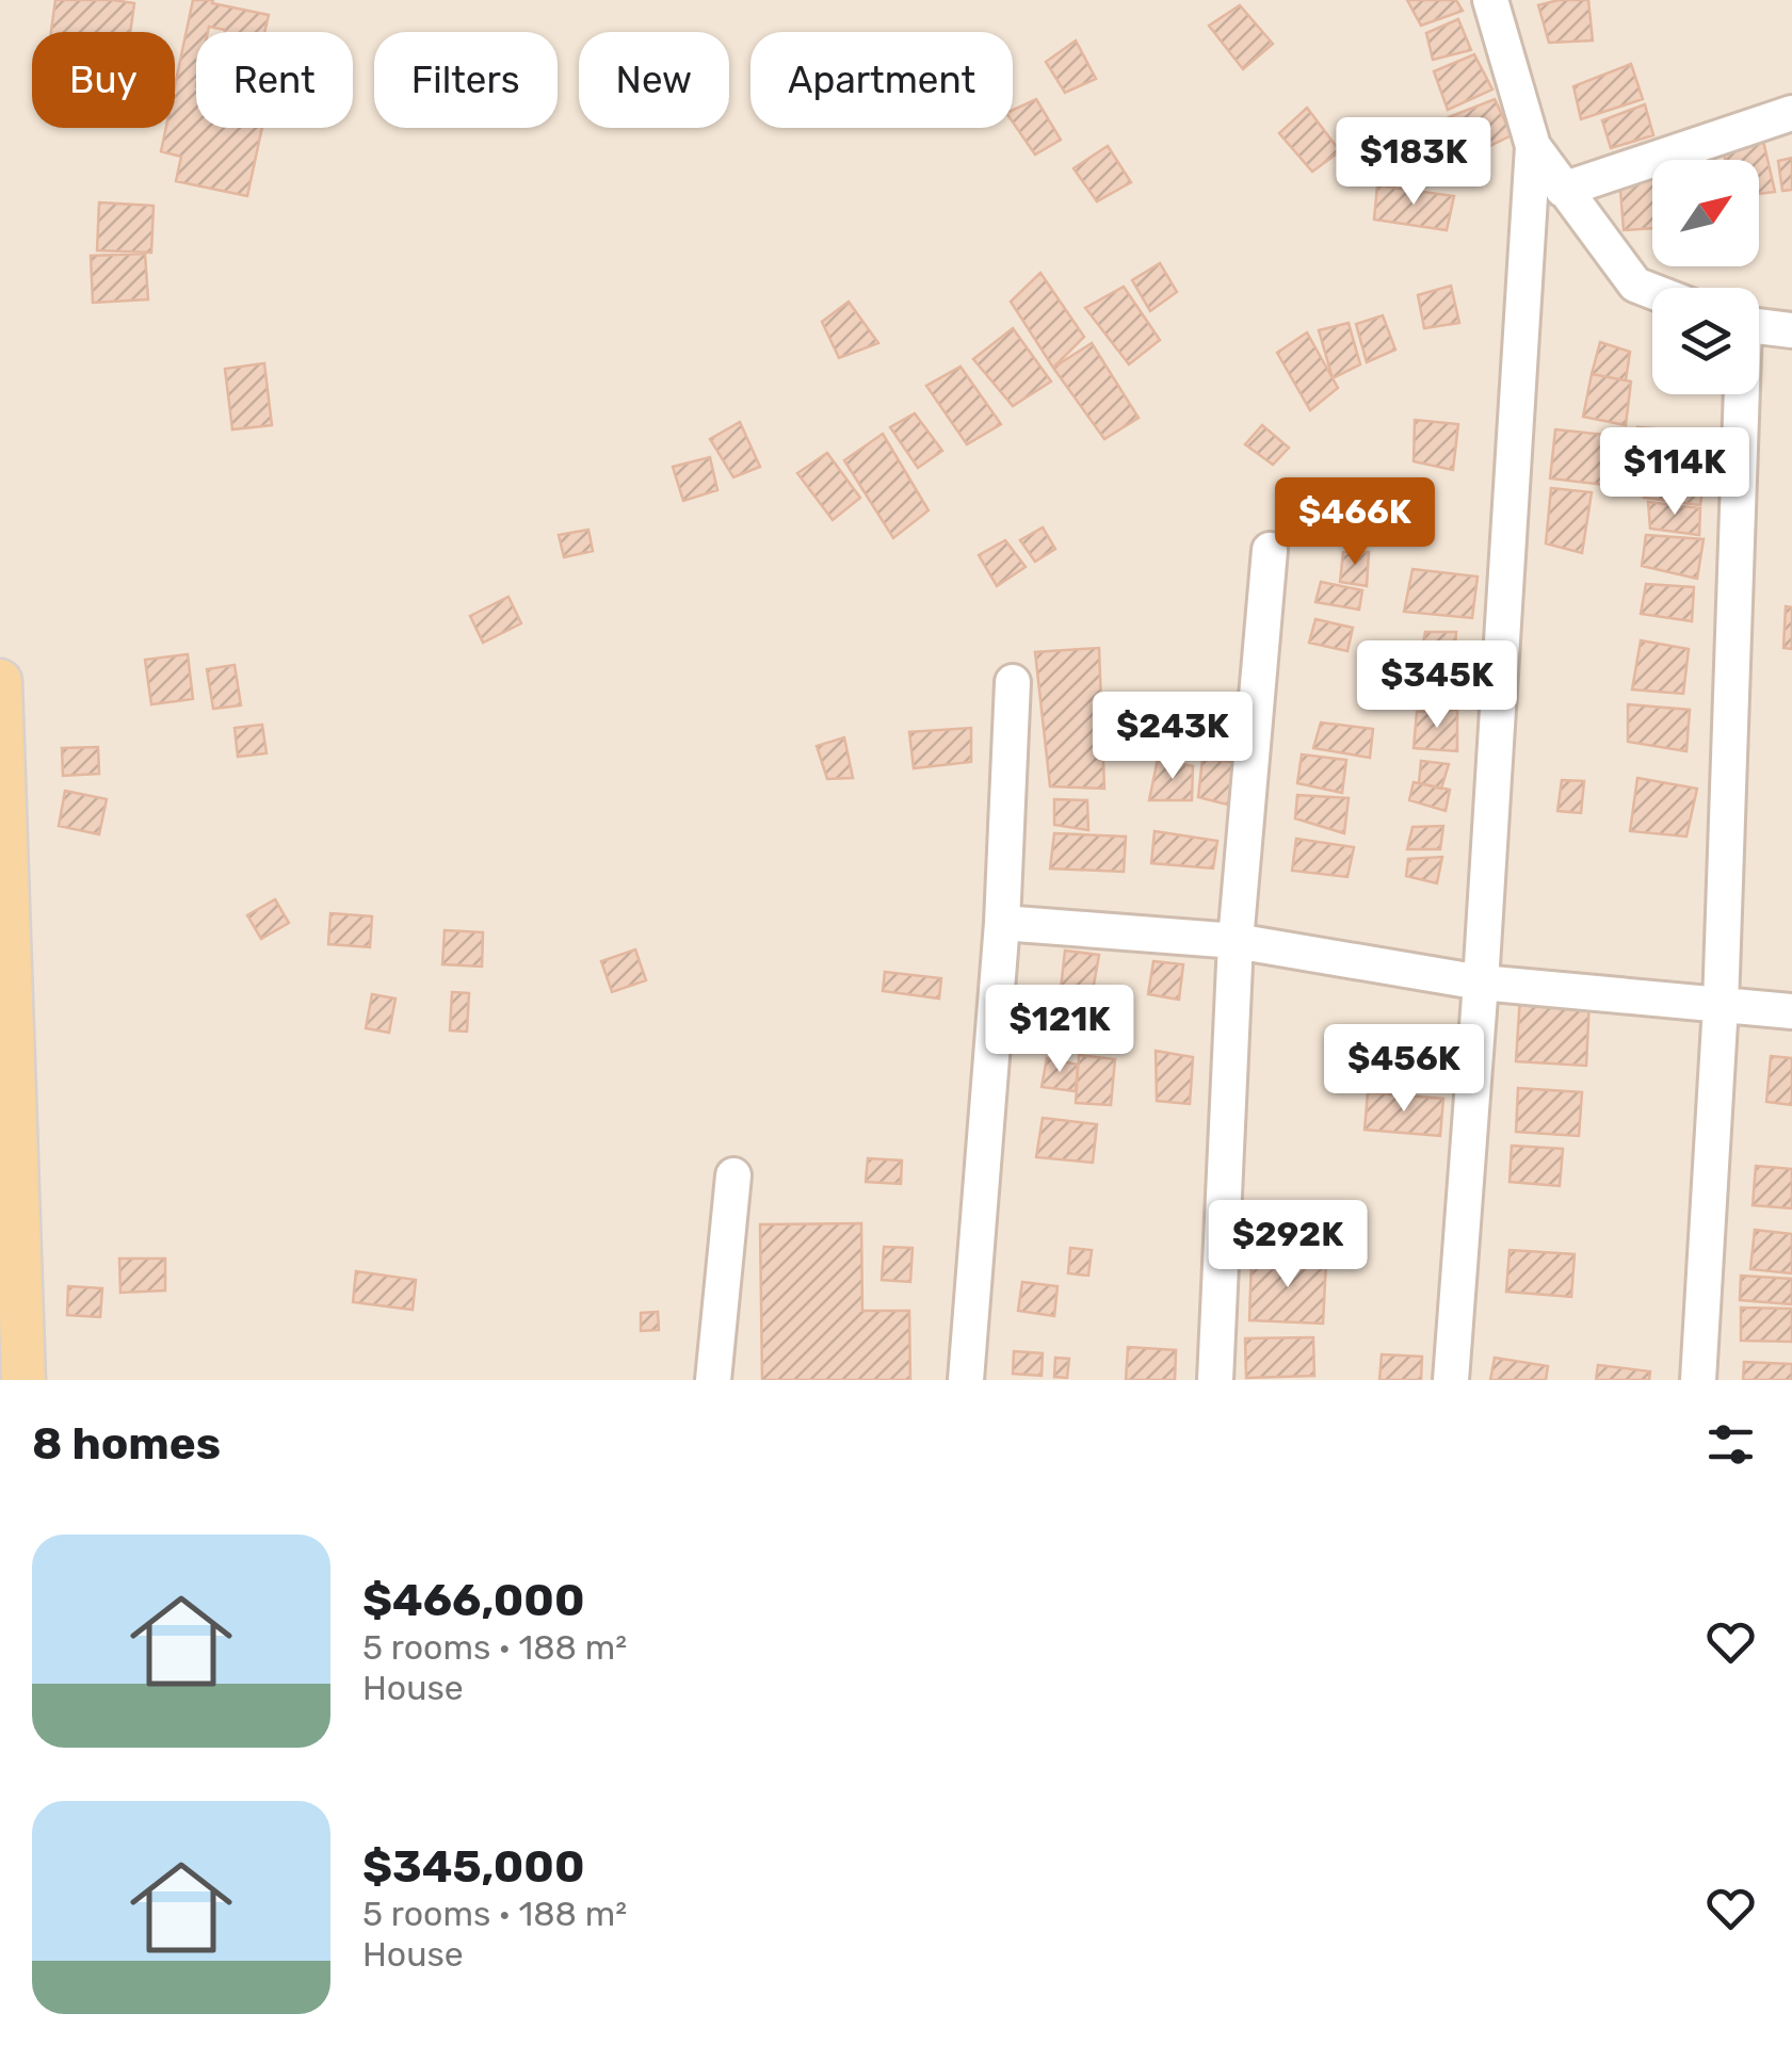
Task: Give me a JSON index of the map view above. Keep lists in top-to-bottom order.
{
  "north": "top right",
  "page": {
    "chip": [
      "Buy",
      "Rent",
      "Filters",
      "New",
      "Apartment"
    ],
    "price": [
      "$183K",
      "$114K",
      "$466K",
      "$345K",
      "$243K",
      "$121K",
      "$456K",
      "$292K"
    ],
    "heading": "8 homes",
    "list": [
      {
        "name": "$466,000",
        "note": "5 rooms · 188 m² · House"
      },
      {
        "name": "$345,000",
        "note": "5 rooms · 188 m² · House"
      }
    ]
  }
}
